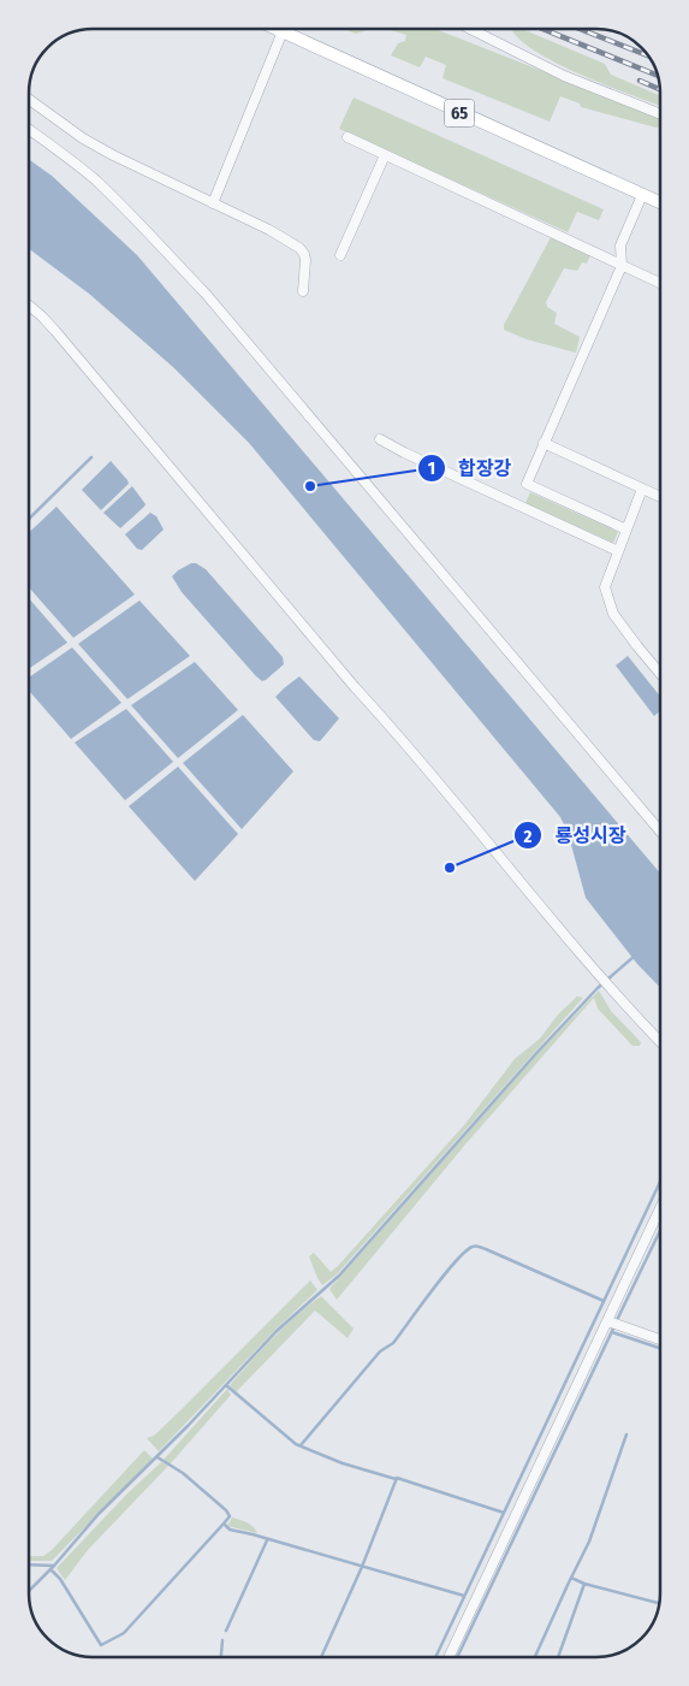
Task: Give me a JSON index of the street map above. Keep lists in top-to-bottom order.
{
  "streets": {
    "main road": ["65"]
  },
  "places": ["합장강", "룡성시장"]
}
